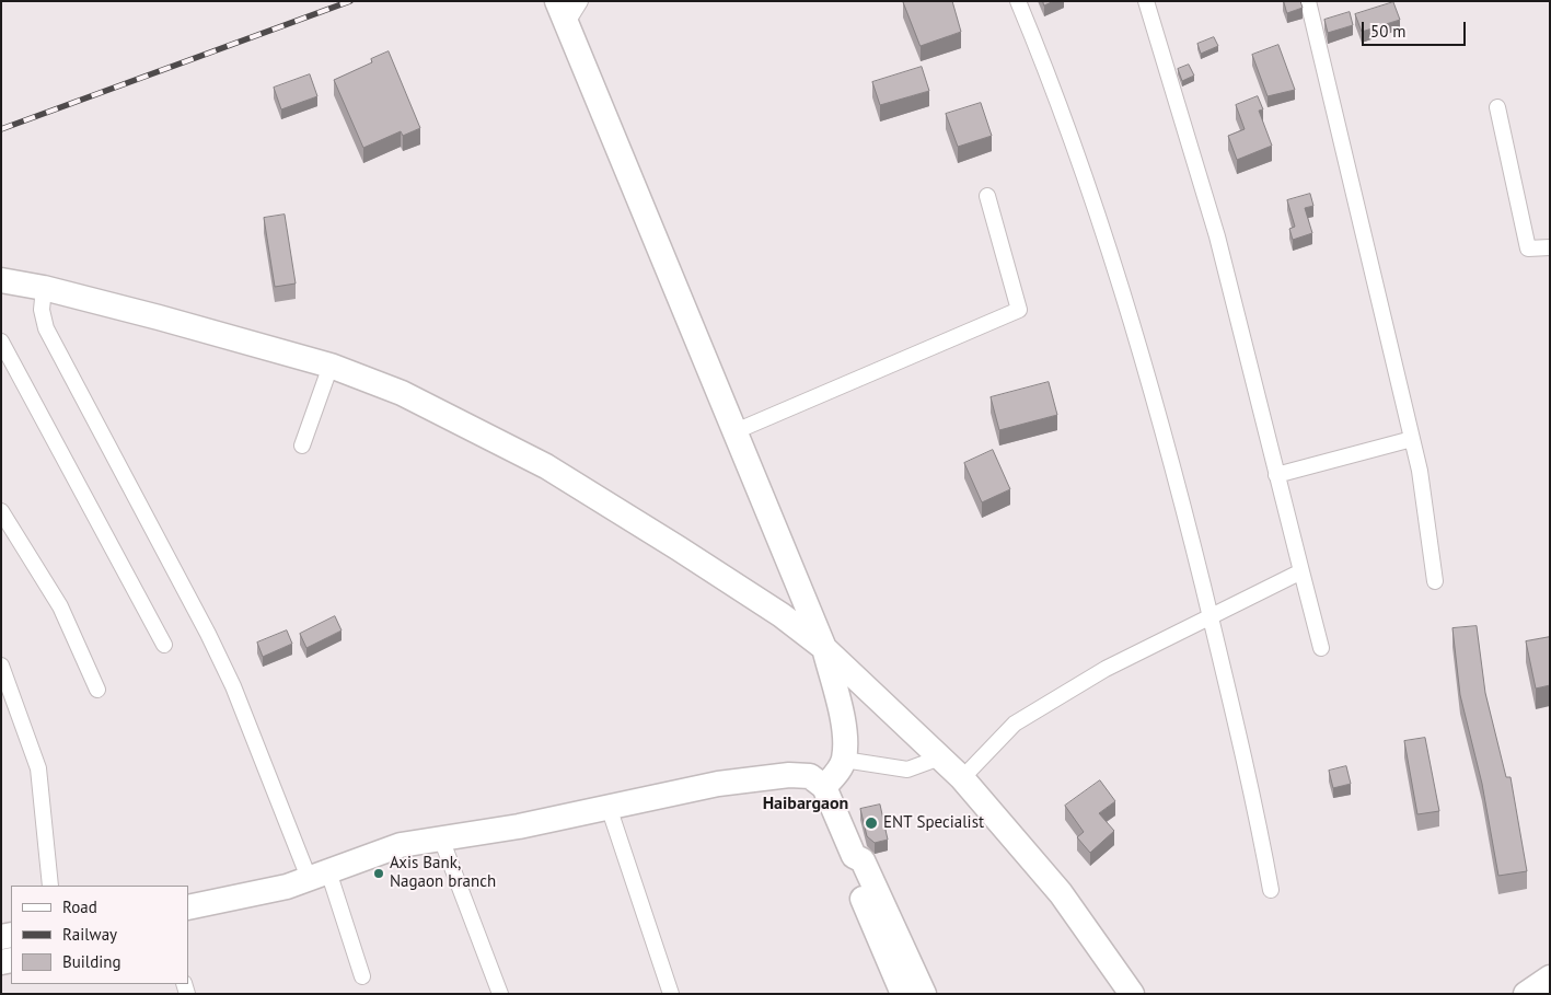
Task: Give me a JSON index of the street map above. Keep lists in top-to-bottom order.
{
  "districts": ["Haibargaon"],
  "places": ["ENT Specialist", "Axis Bank, Nagaon branch"],
  "legend": ["Road", "Railway", "Building"],
  "scale_bar": "50 m"
}
